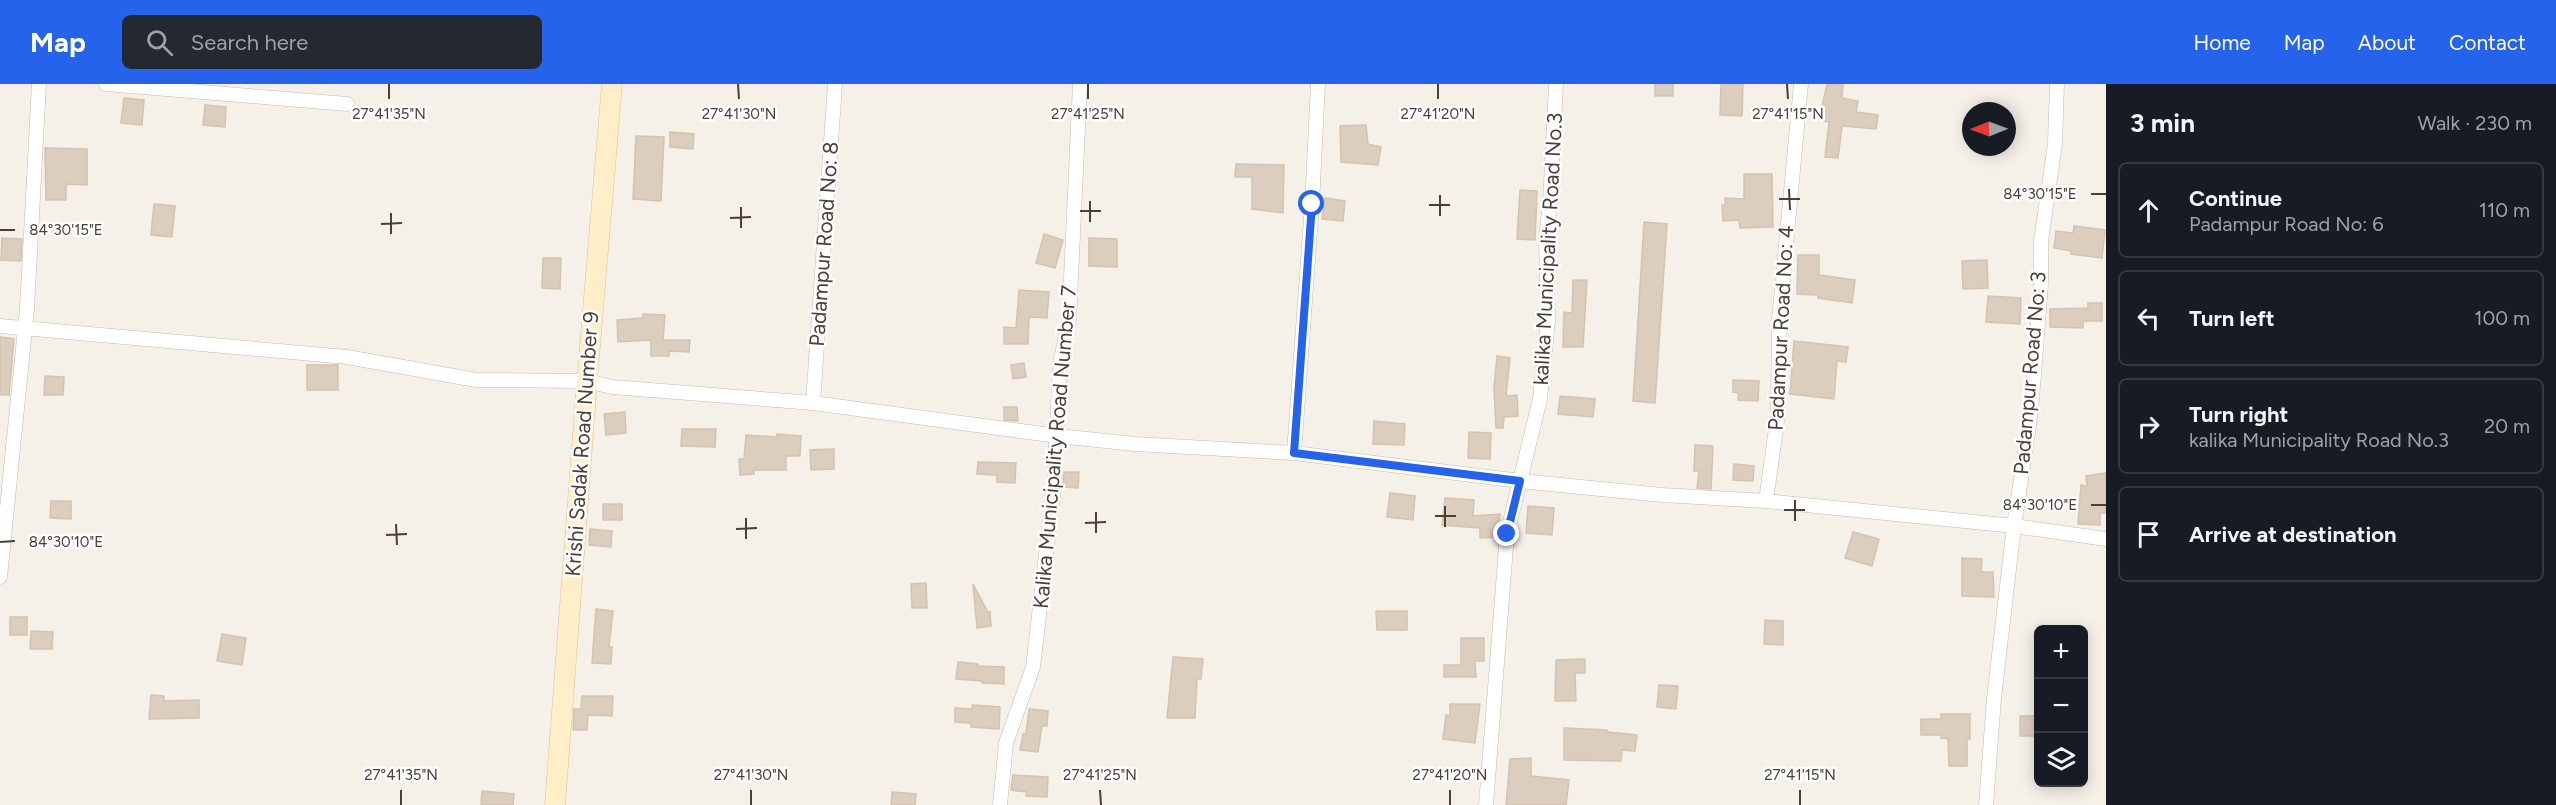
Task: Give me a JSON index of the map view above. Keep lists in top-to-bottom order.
{
  "streets": {
    "street": [
      "Padampur Road No: 8",
      "kalika Municipality Road No.3",
      "Padampur Road No: 4",
      "Padampur Road No: 3",
      "Krishi Sadak Road Number 9",
      "Kalika Municipality Road Number 7"
    ]
  },
  "north": "left",
  "page": {
    "header": "Map",
    "search": "Search here",
    "nav": [
      "Home",
      "Map",
      "About",
      "Contact"
    ],
    "heading": ["3 min", "Walk · 230 m"],
    "list": [
      ["Continue", "Padampur Road No: 6", "110 m"],
      ["Turn left", "100 m"],
      ["Turn right", "kalika Municipality Road No.3", "20 m"],
      "Arrive at destination"
    ],
    "map_buttons": ["+", "−"]
  },
  "coordinates": [
    "27°41'35\"N",
    "27°41'30\"N",
    "27°41'25\"N",
    "27°41'20\"N",
    "27°41'15\"N",
    "84°30'15\"E",
    "84°30'10\"E"
  ]
}
